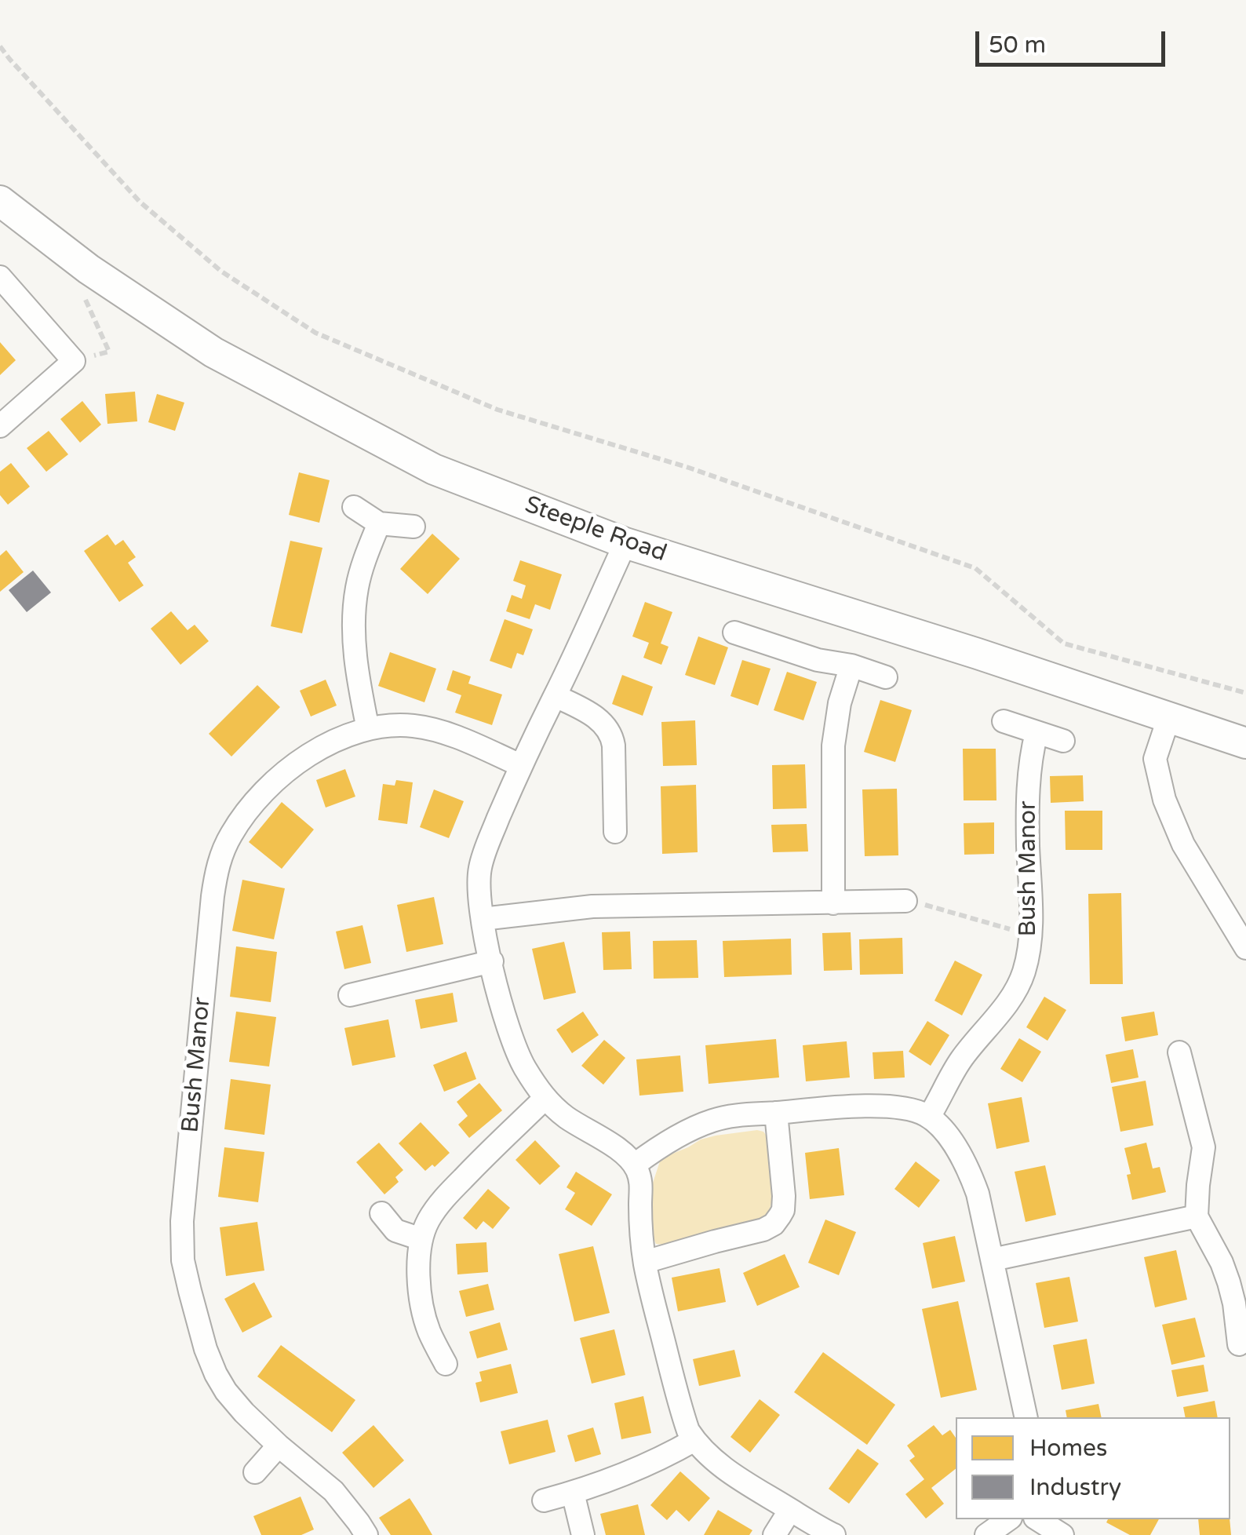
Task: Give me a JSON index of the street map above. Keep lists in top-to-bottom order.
{
  "streets": {
    "main road": ["Steeple Road"],
    "street": ["Bush Manor"]
  },
  "legend": ["Homes", "Industry"],
  "scale_bar": "50 m"
}
